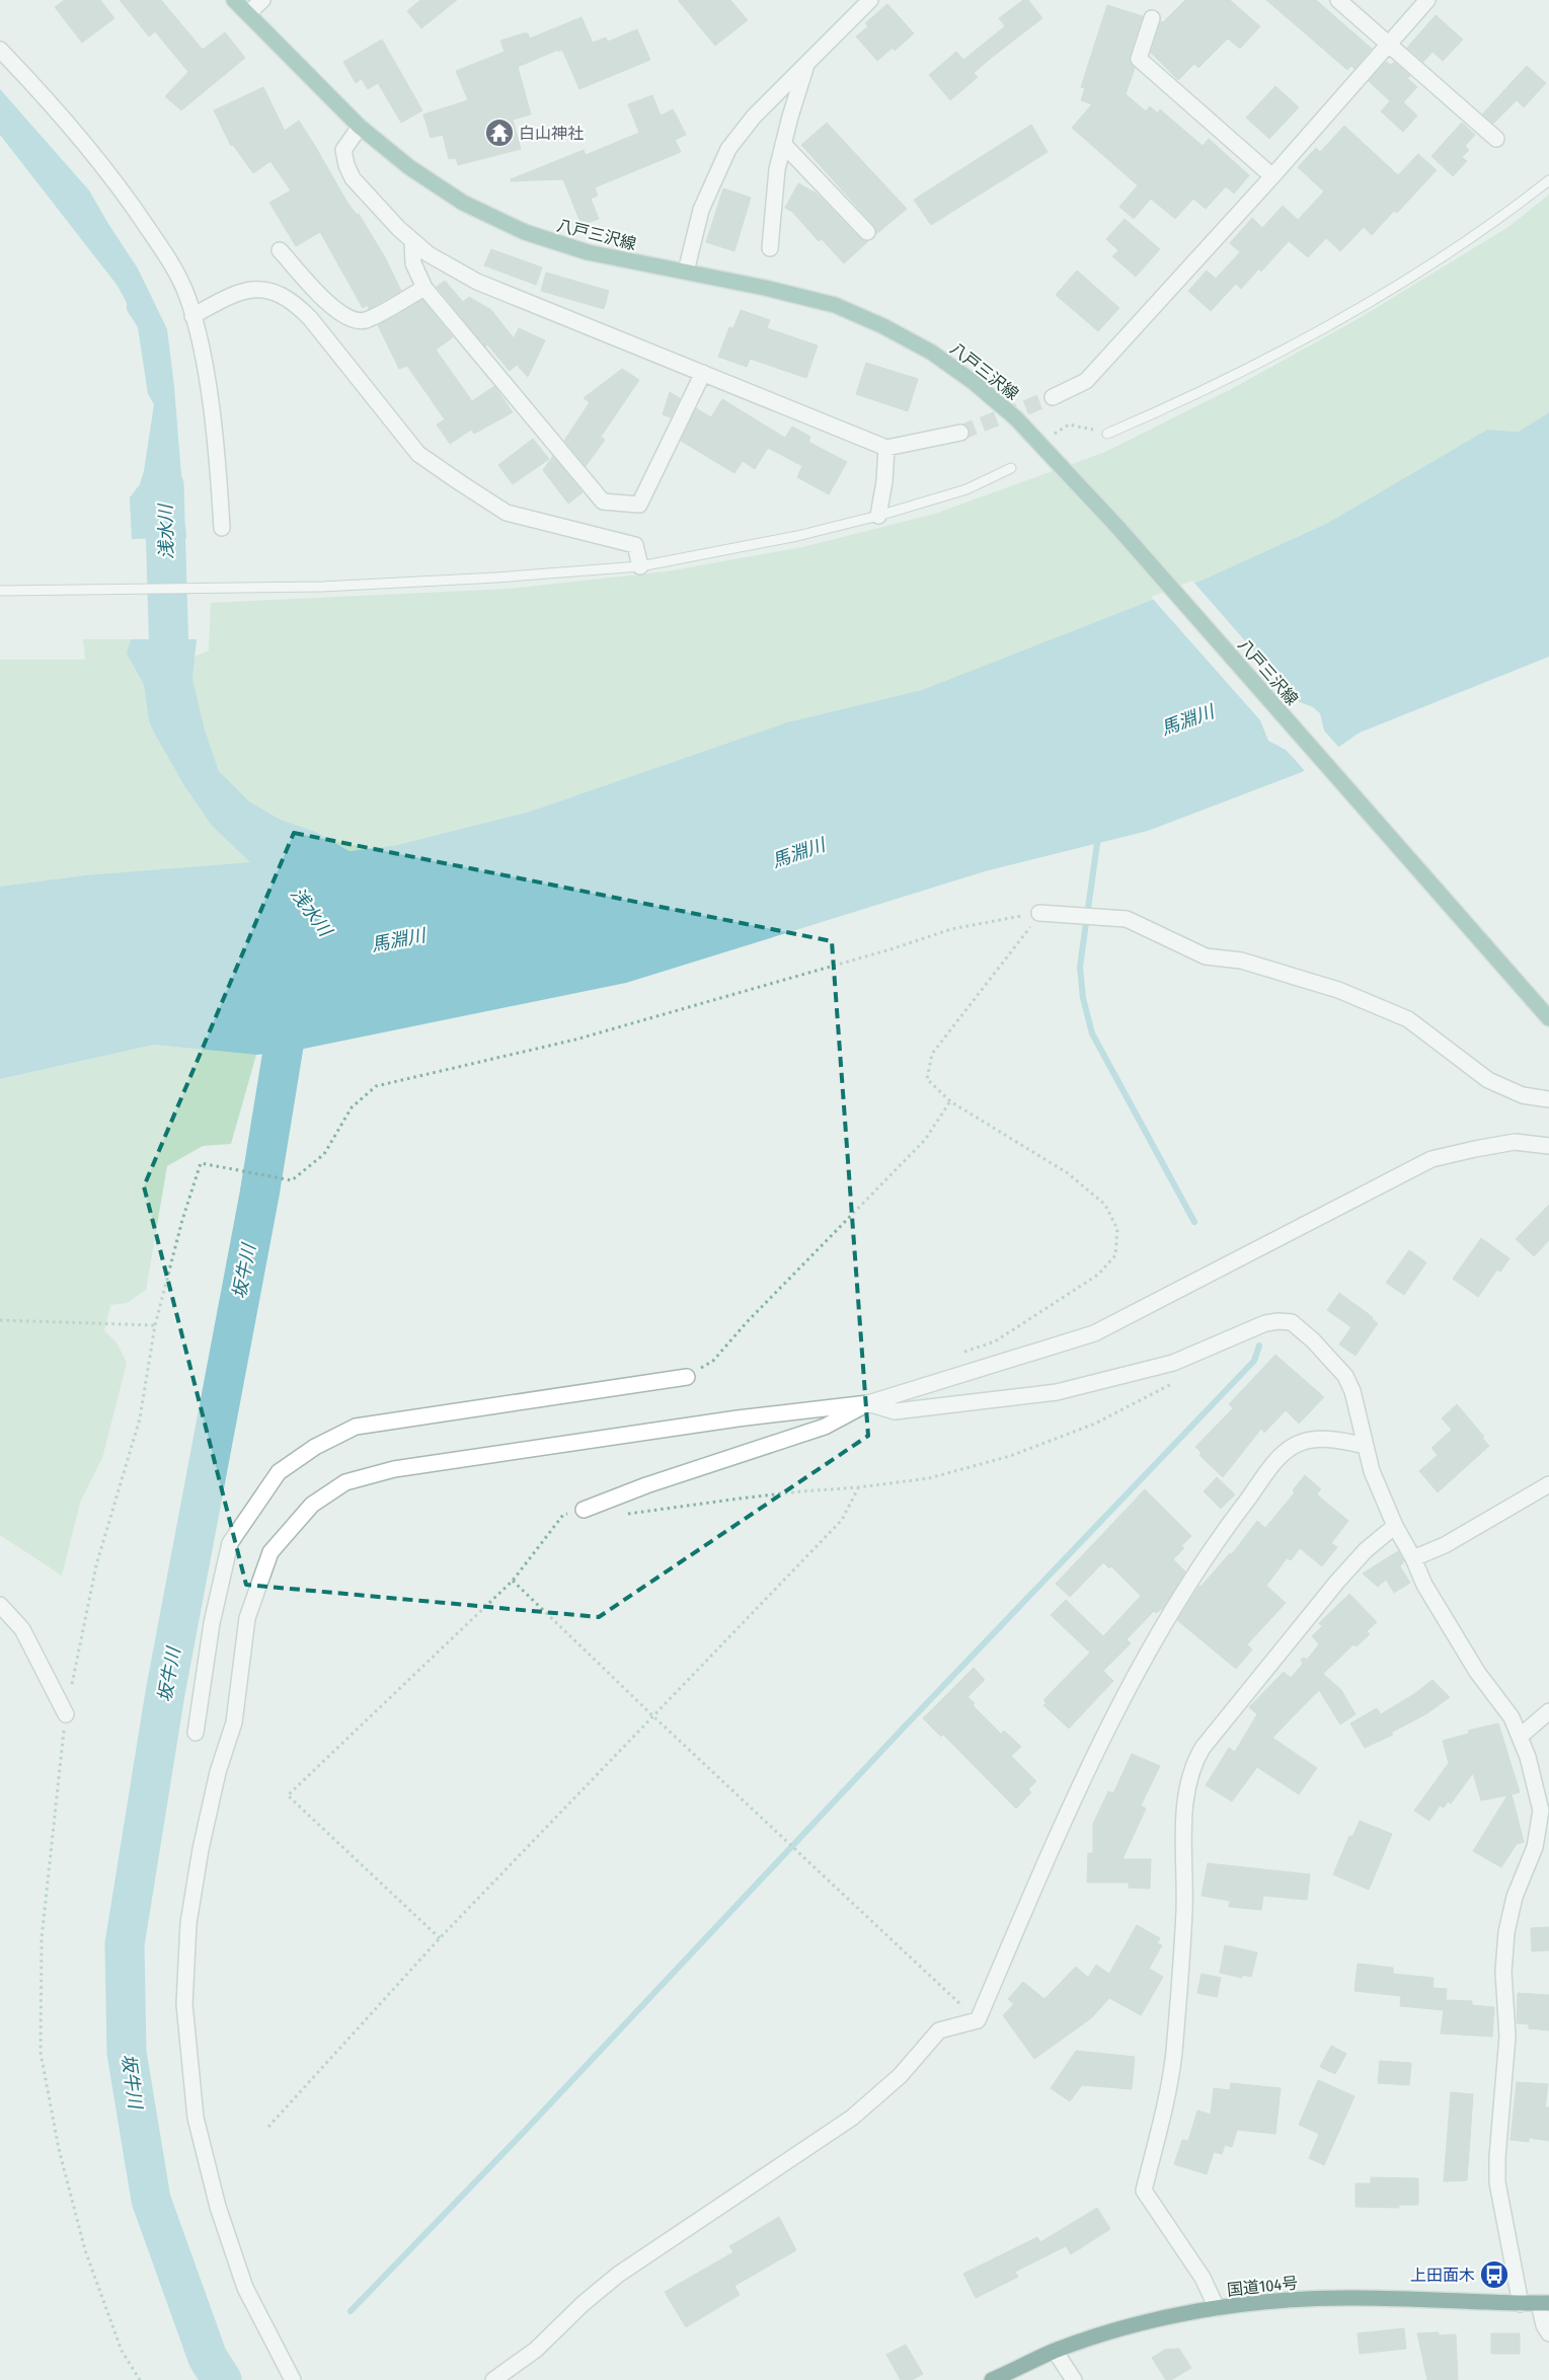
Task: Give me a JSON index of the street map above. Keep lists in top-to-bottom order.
{
  "streets": {
    "highway": ["国道104号"],
    "main road": ["八戸三沢線"]
  },
  "water": ["浅水川", "馬淵川", "坂牛川"],
  "places": {
    "temple": ["白山神社"],
    "bus stop": ["上田面木"]
  }
}
